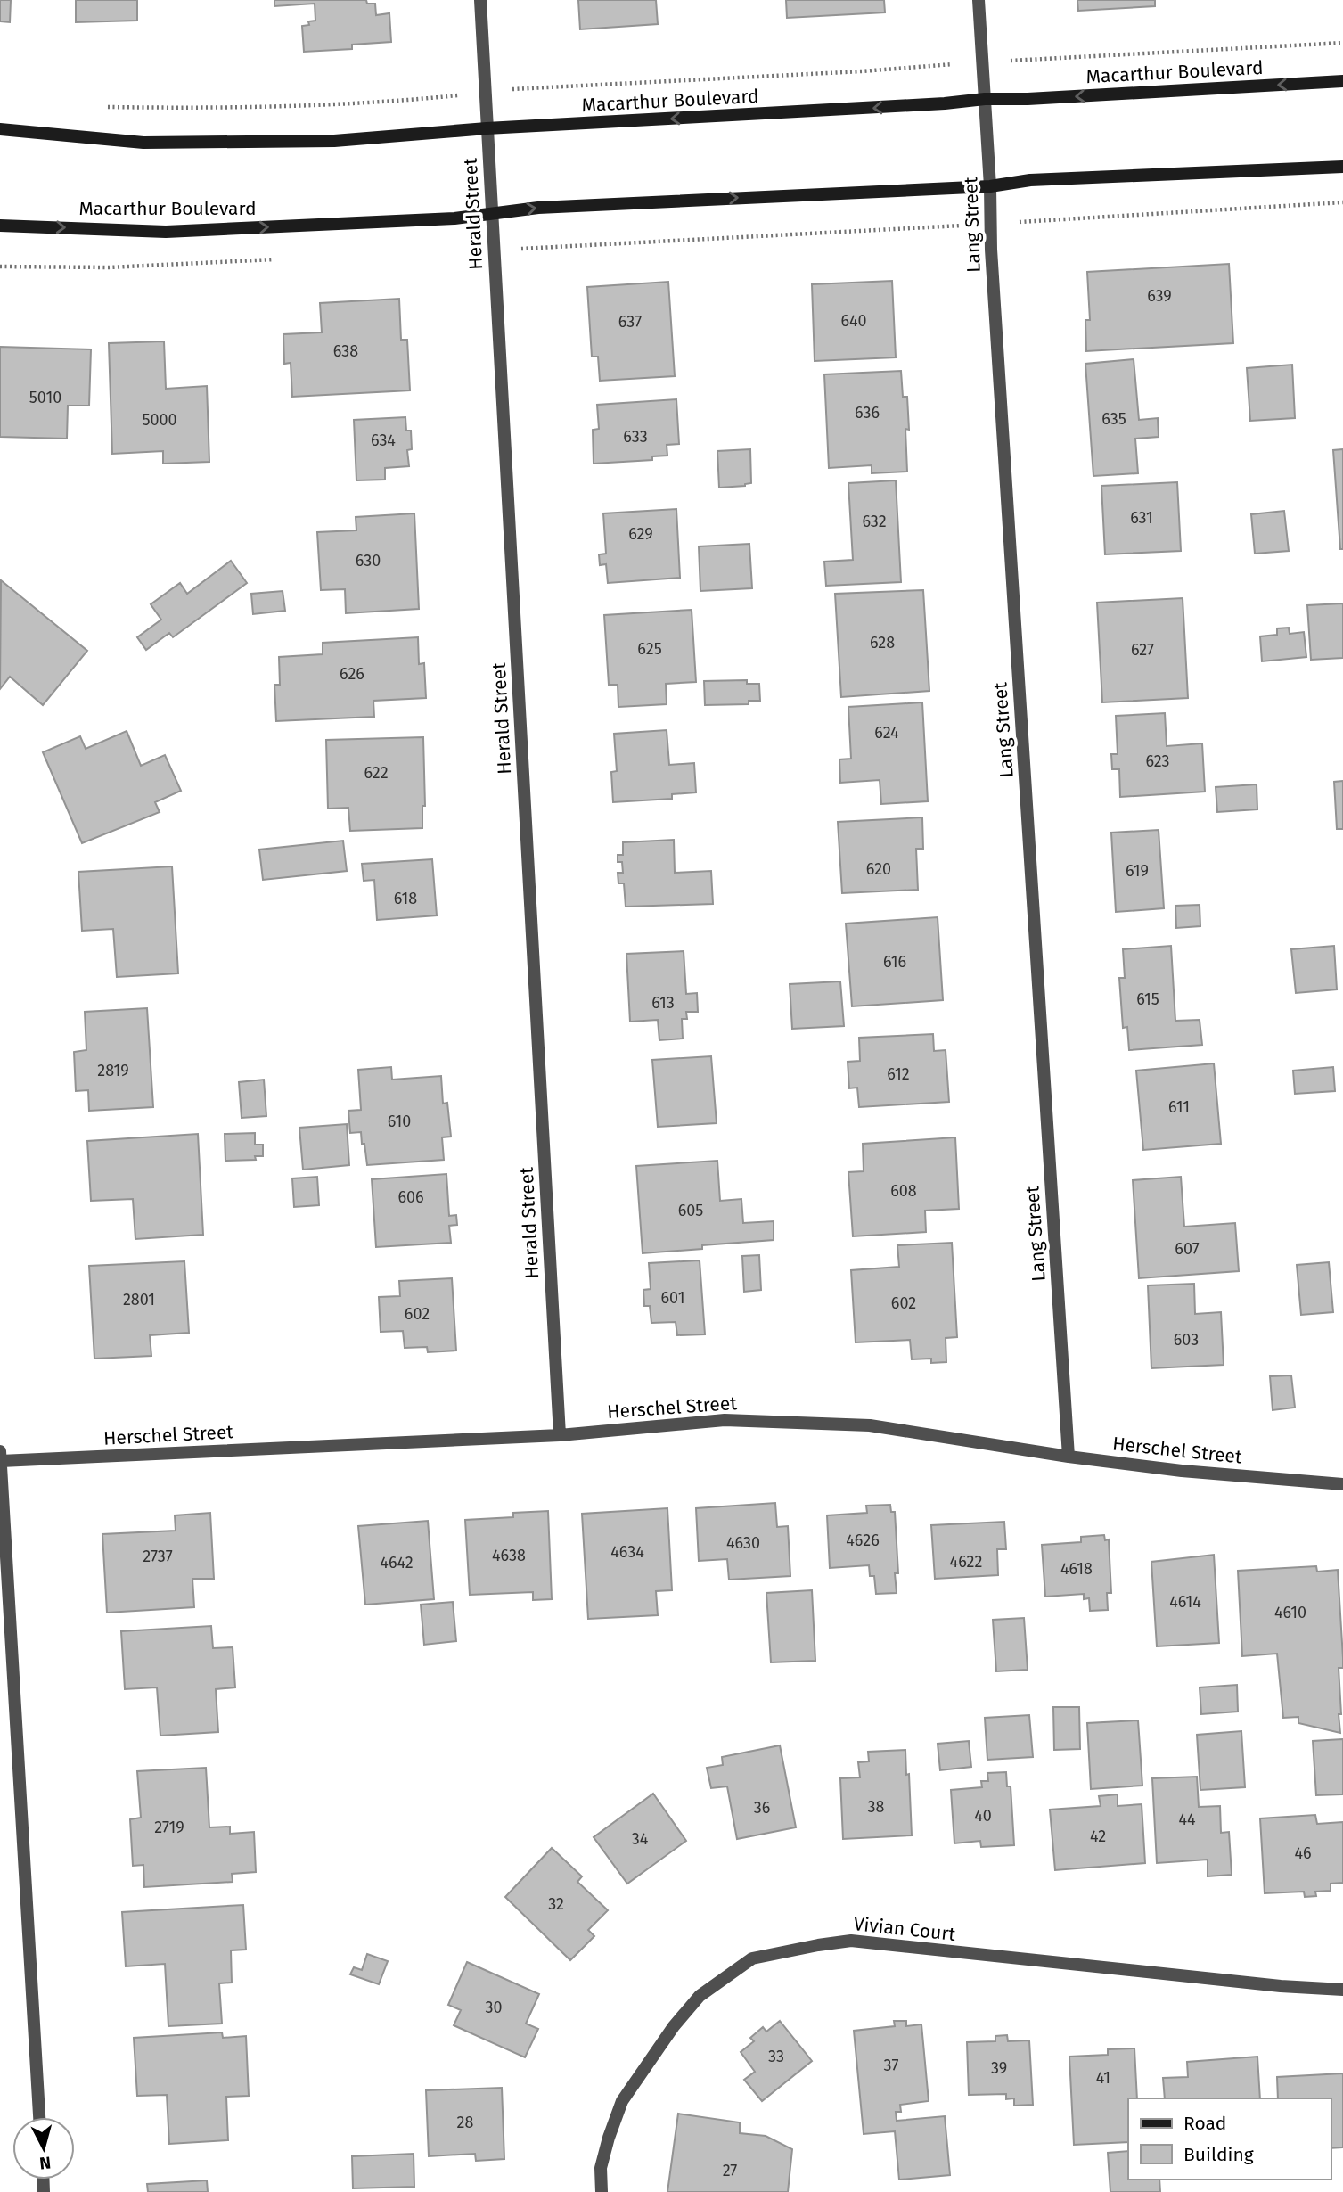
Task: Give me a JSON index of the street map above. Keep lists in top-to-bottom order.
{
  "streets": {
    "street": [
      "Macarthur Boulevard",
      "Herald Street",
      "Lang Street",
      "Herschel Street",
      "Vivian Court"
    ]
  },
  "crossings": [
    ["Macarthur Boulevard", "Herald Street"],
    ["Macarthur Boulevard", "Lang Street"],
    ["Herald Street", "Herschel Street"],
    ["Lang Street", "Herschel Street"]
  ],
  "house_numbers": [
    "639",
    "640",
    "637",
    "638",
    "5010",
    "636",
    "635",
    "5000",
    "633",
    "634",
    "631",
    "632",
    "629",
    "630",
    "628",
    "625",
    "627",
    "626",
    "624",
    "623",
    "622",
    "620",
    "619",
    "618",
    "616",
    "615",
    "613",
    "2819",
    "612",
    "611",
    "610",
    "608",
    "606",
    "605",
    "607",
    "601",
    "2801",
    "602",
    "602",
    "603",
    "4626",
    "4630",
    "4634",
    "4638",
    "2737",
    "4622",
    "4642",
    "4618",
    "4614",
    "4610",
    "38",
    "36",
    "40",
    "44",
    "2719",
    "42",
    "34",
    "46",
    "32",
    "30",
    "33",
    "37",
    "39",
    "41",
    "28",
    "27"
  ],
  "legend": ["Road", "Building"],
  "north": "bottom"
}
